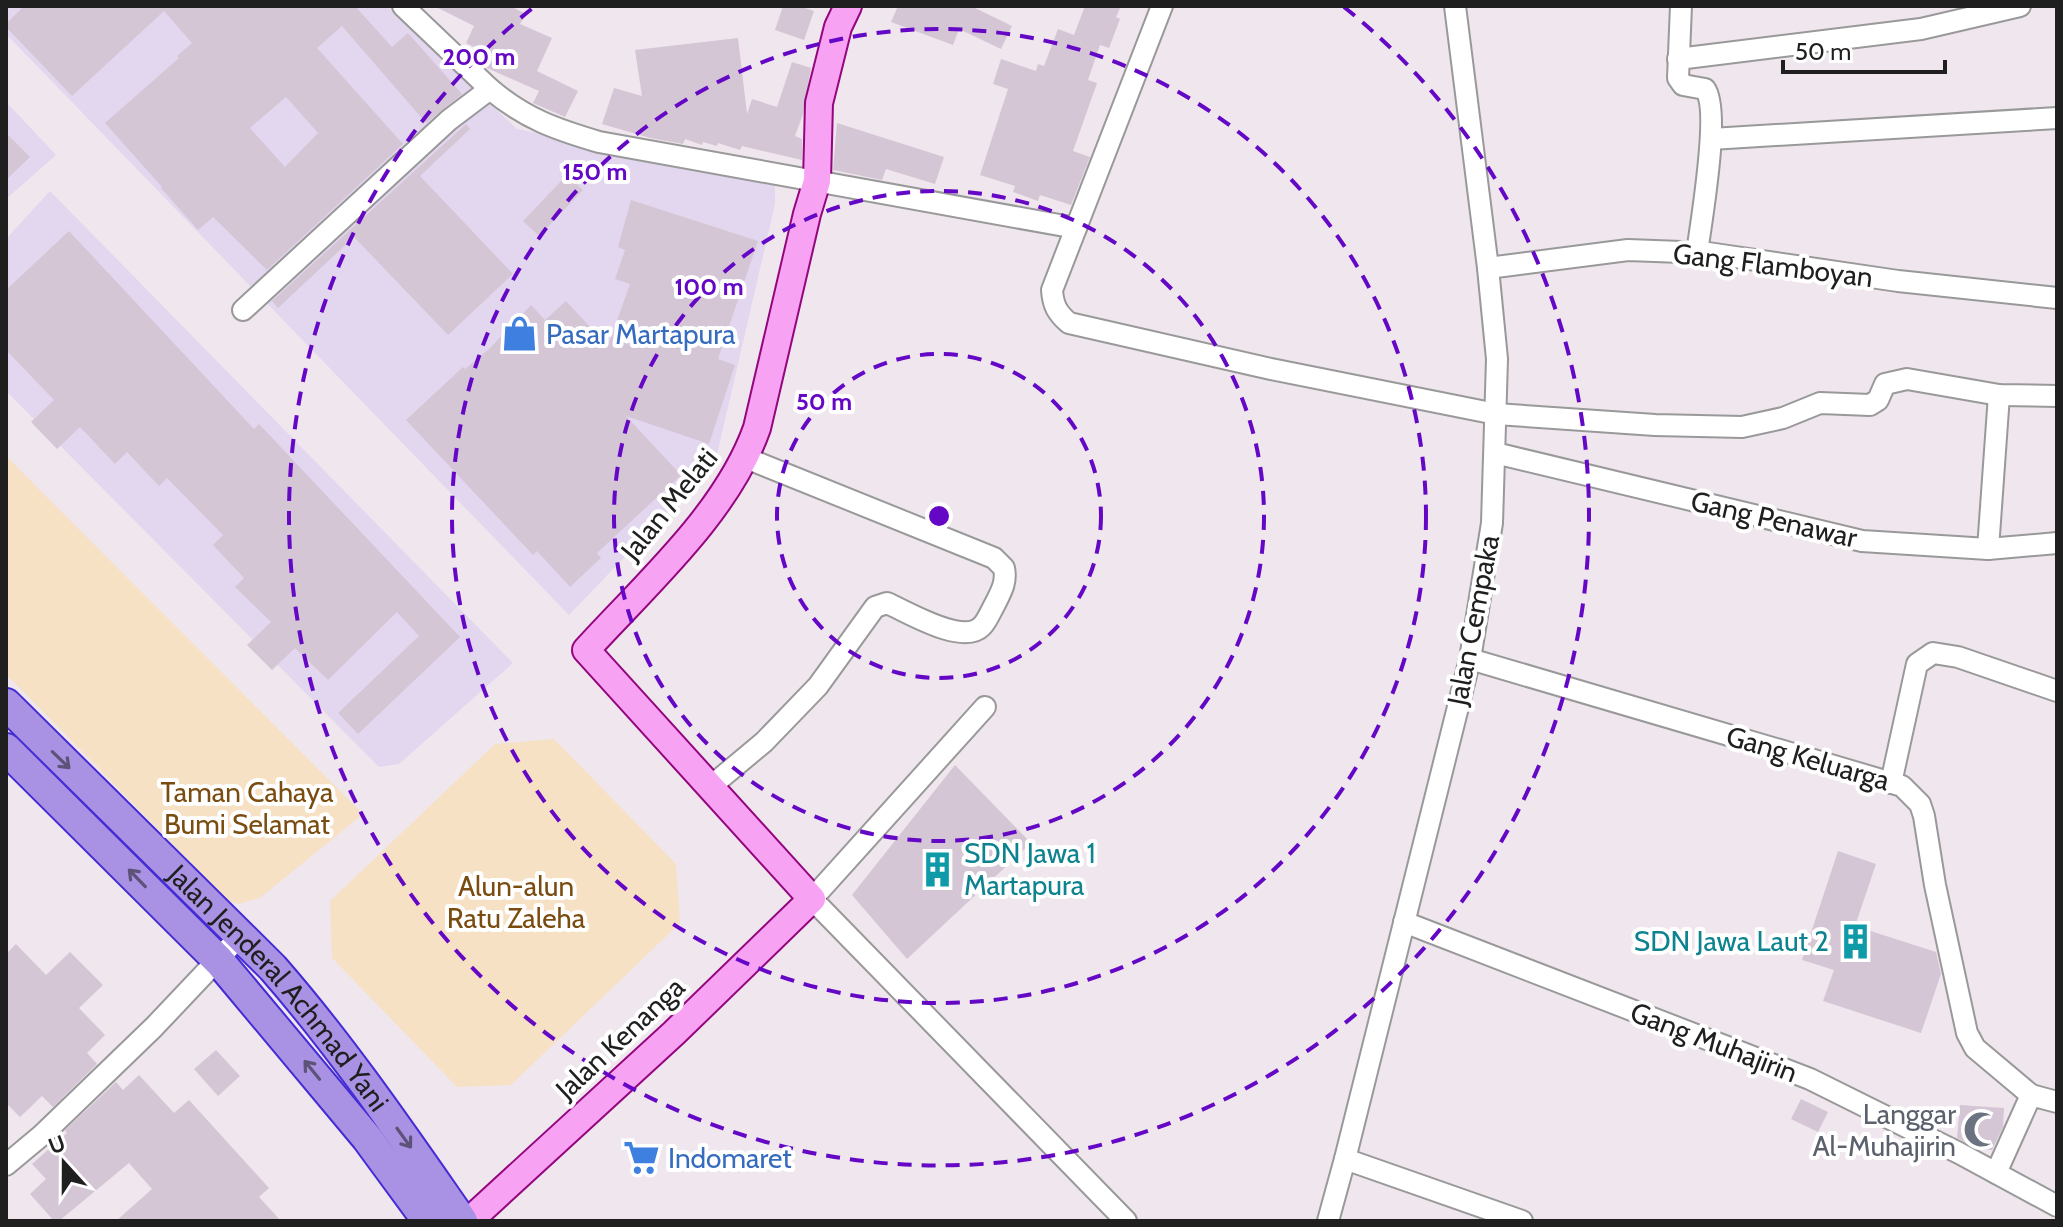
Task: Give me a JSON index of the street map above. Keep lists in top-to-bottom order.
{
  "streets": {
    "highway": ["Jalan Jenderal Achmad Yani"],
    "main road": ["Jalan Melati", "Jalan Kenanga"],
    "street": [
      "Gang Flamboyan",
      "Gang Penawar",
      "Jalan Cempaka",
      "Gang Keluarga",
      "Gang Muhajirin"
    ]
  },
  "crossings": [
    ["Gang Flamboyan", "Jalan Cempaka"],
    ["Gang Penawar", "Jalan Cempaka"],
    ["Jalan Cempaka", "Gang Keluarga"],
    ["Jalan Cempaka", "Gang Muhajirin"]
  ],
  "parks": ["Taman Cahaya Bumi Selamat", "Alun-alun Ratu Zaleha"],
  "places": {
    "shop": ["Pasar Martapura"],
    "building": ["SDN Jawa 1 Martapura", "SDN Jawa Laut 2"],
    "mosque": ["Langgar Al-Muhajirin"],
    "supermarket": ["Indomaret"]
  },
  "scale_bar": "50 m",
  "north": "top",
  "rings": [
    "200 m",
    "150 m",
    "100 m",
    "50 m"
  ]
}
